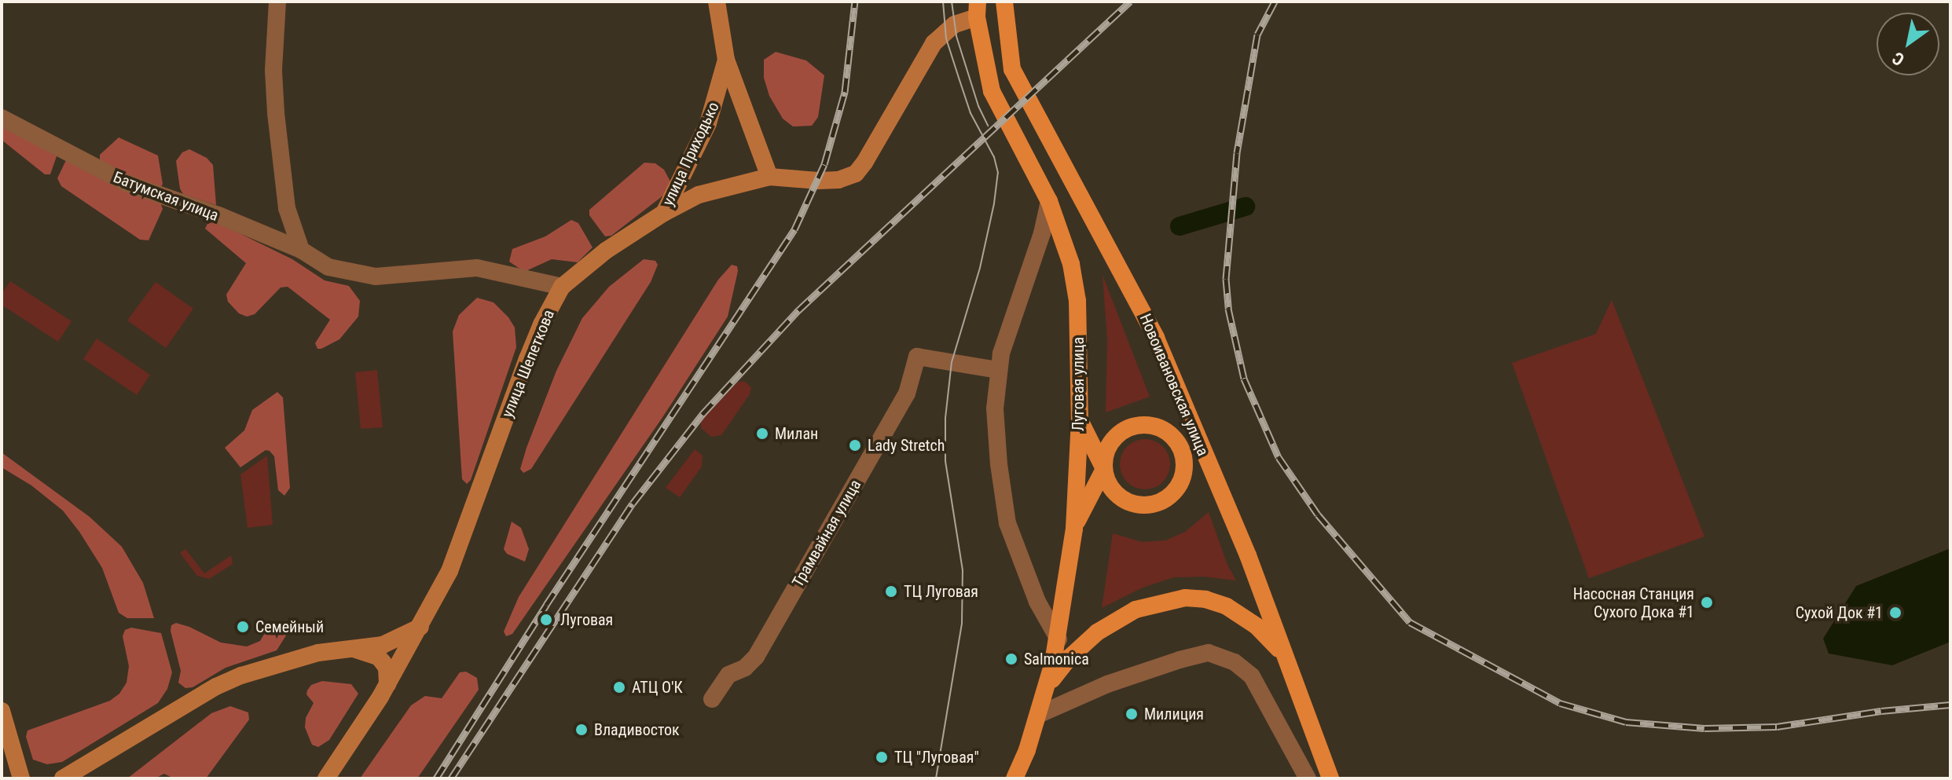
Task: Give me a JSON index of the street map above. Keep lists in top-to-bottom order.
{
  "streets": {
    "main road": [
      "улица Приходько",
      "улица Шепеткова",
      "Луговая улица",
      "Новоивановская улица"
    ],
    "street": ["Батумская улица", "Трамвайная улица"]
  },
  "crossings": [
    ["улица Приходько", "улица Шепеткова"],
    ["Батумская улица", "улица Шепеткова"],
    ["улица Шепеткова", "Луговая улица"]
  ],
  "places": [
    "Милан",
    "Lady Stretch",
    "ТЦ Луговая",
    "Насосная Станция Сухого Дока #1",
    "Сухой Док #1",
    "Луговая",
    "Семейный",
    "Salmonica",
    "АТЦ О'К",
    "Милиция",
    "Владивосток",
    "ТЦ \"Луговая\""
  ],
  "north": "bottom left"
}
